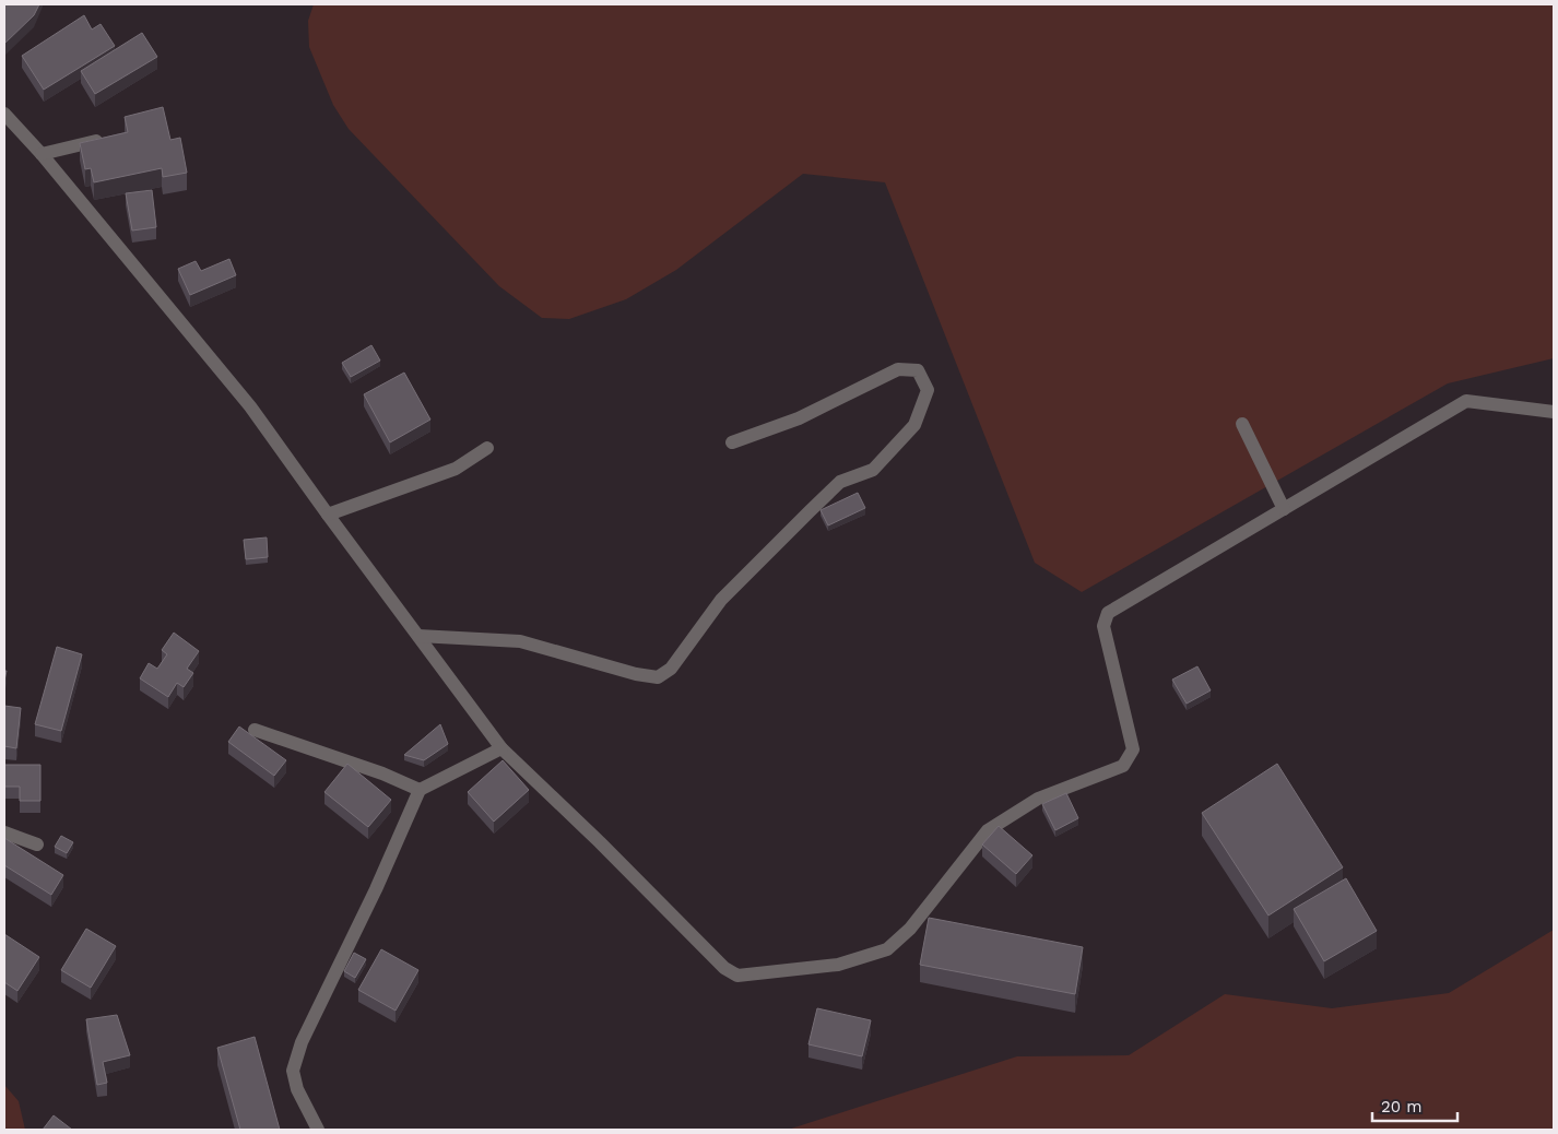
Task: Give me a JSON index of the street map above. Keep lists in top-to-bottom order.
{
  "scale_bar": "20 m"
}
